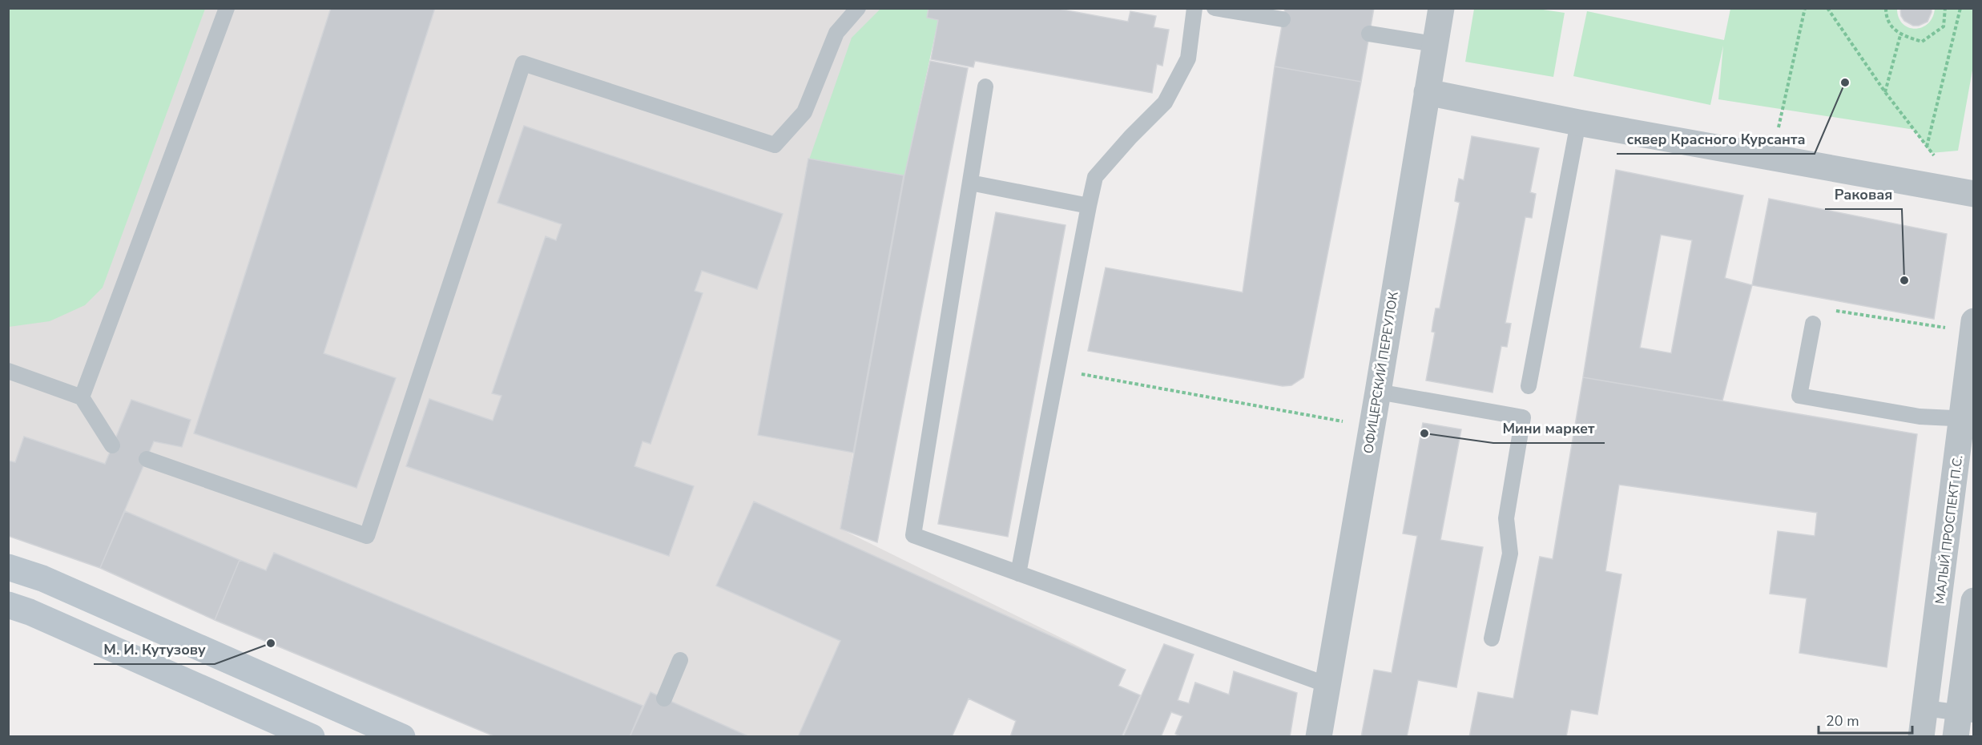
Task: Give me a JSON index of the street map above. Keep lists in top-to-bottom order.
{
  "streets": {
    "street": ["ОФИЦЕРСКИЙ ПЕРЕУЛОК", "МАЛЫЙ ПРОСПЕКТ П.С."]
  },
  "places": [
    "сквер Красного Курсанта",
    "Раковая",
    "Мини маркет",
    "М. И. Кутузову"
  ],
  "scale_bar": "20 m"
}
